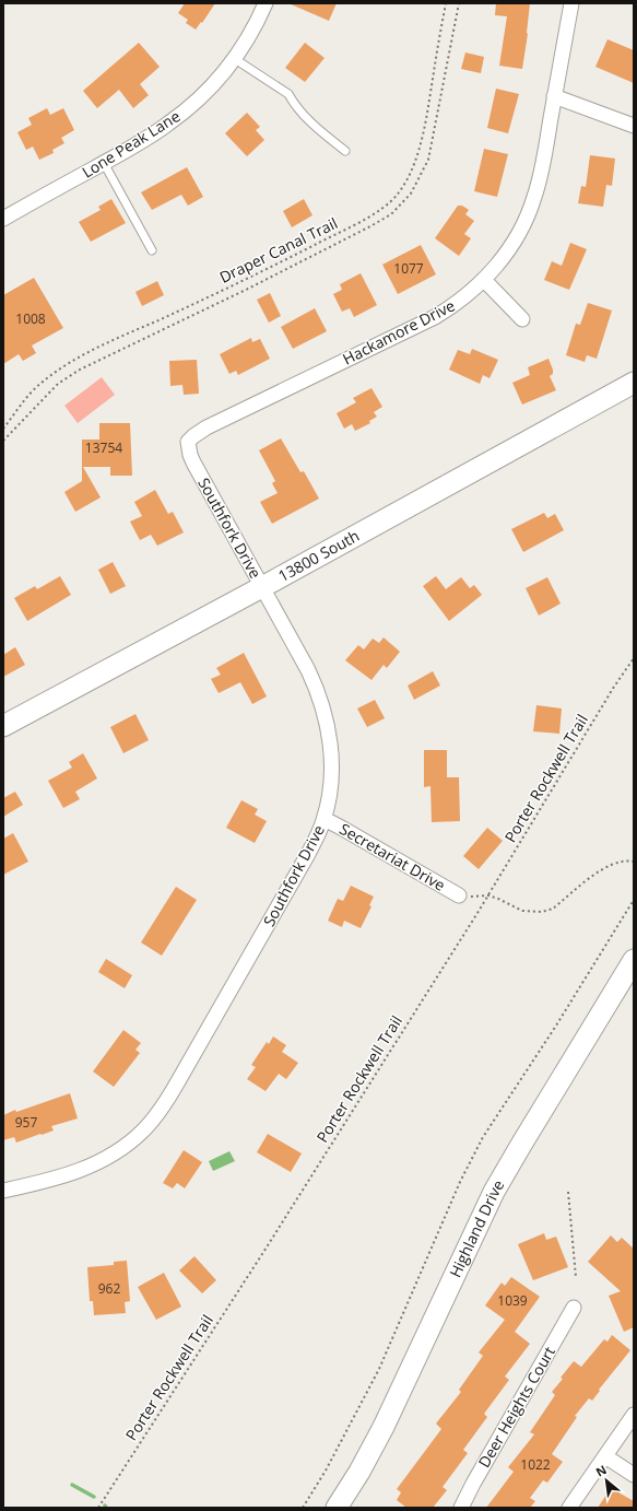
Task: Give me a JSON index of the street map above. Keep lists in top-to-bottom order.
{
  "streets": {
    "main road": ["13800 South", "Highland Drive"],
    "street": [
      "Lone Peak Lane",
      "Hackamore Drive",
      "Southfork Drive",
      "Secretariat Drive",
      "Deer Heights Court"
    ],
    "path": ["Draper Canal Trail", "Porter Rockwell Trail"]
  },
  "crossings": [
    ["Hackamore Drive", "Southfork Drive"],
    ["Southfork Drive", "13800 South"],
    ["Southfork Drive", "Secretariat Drive"]
  ],
  "house_numbers": [
    "1077",
    "1008",
    "13754",
    "957",
    "962",
    "1039",
    "1022"
  ],
  "north": "top left"
}
